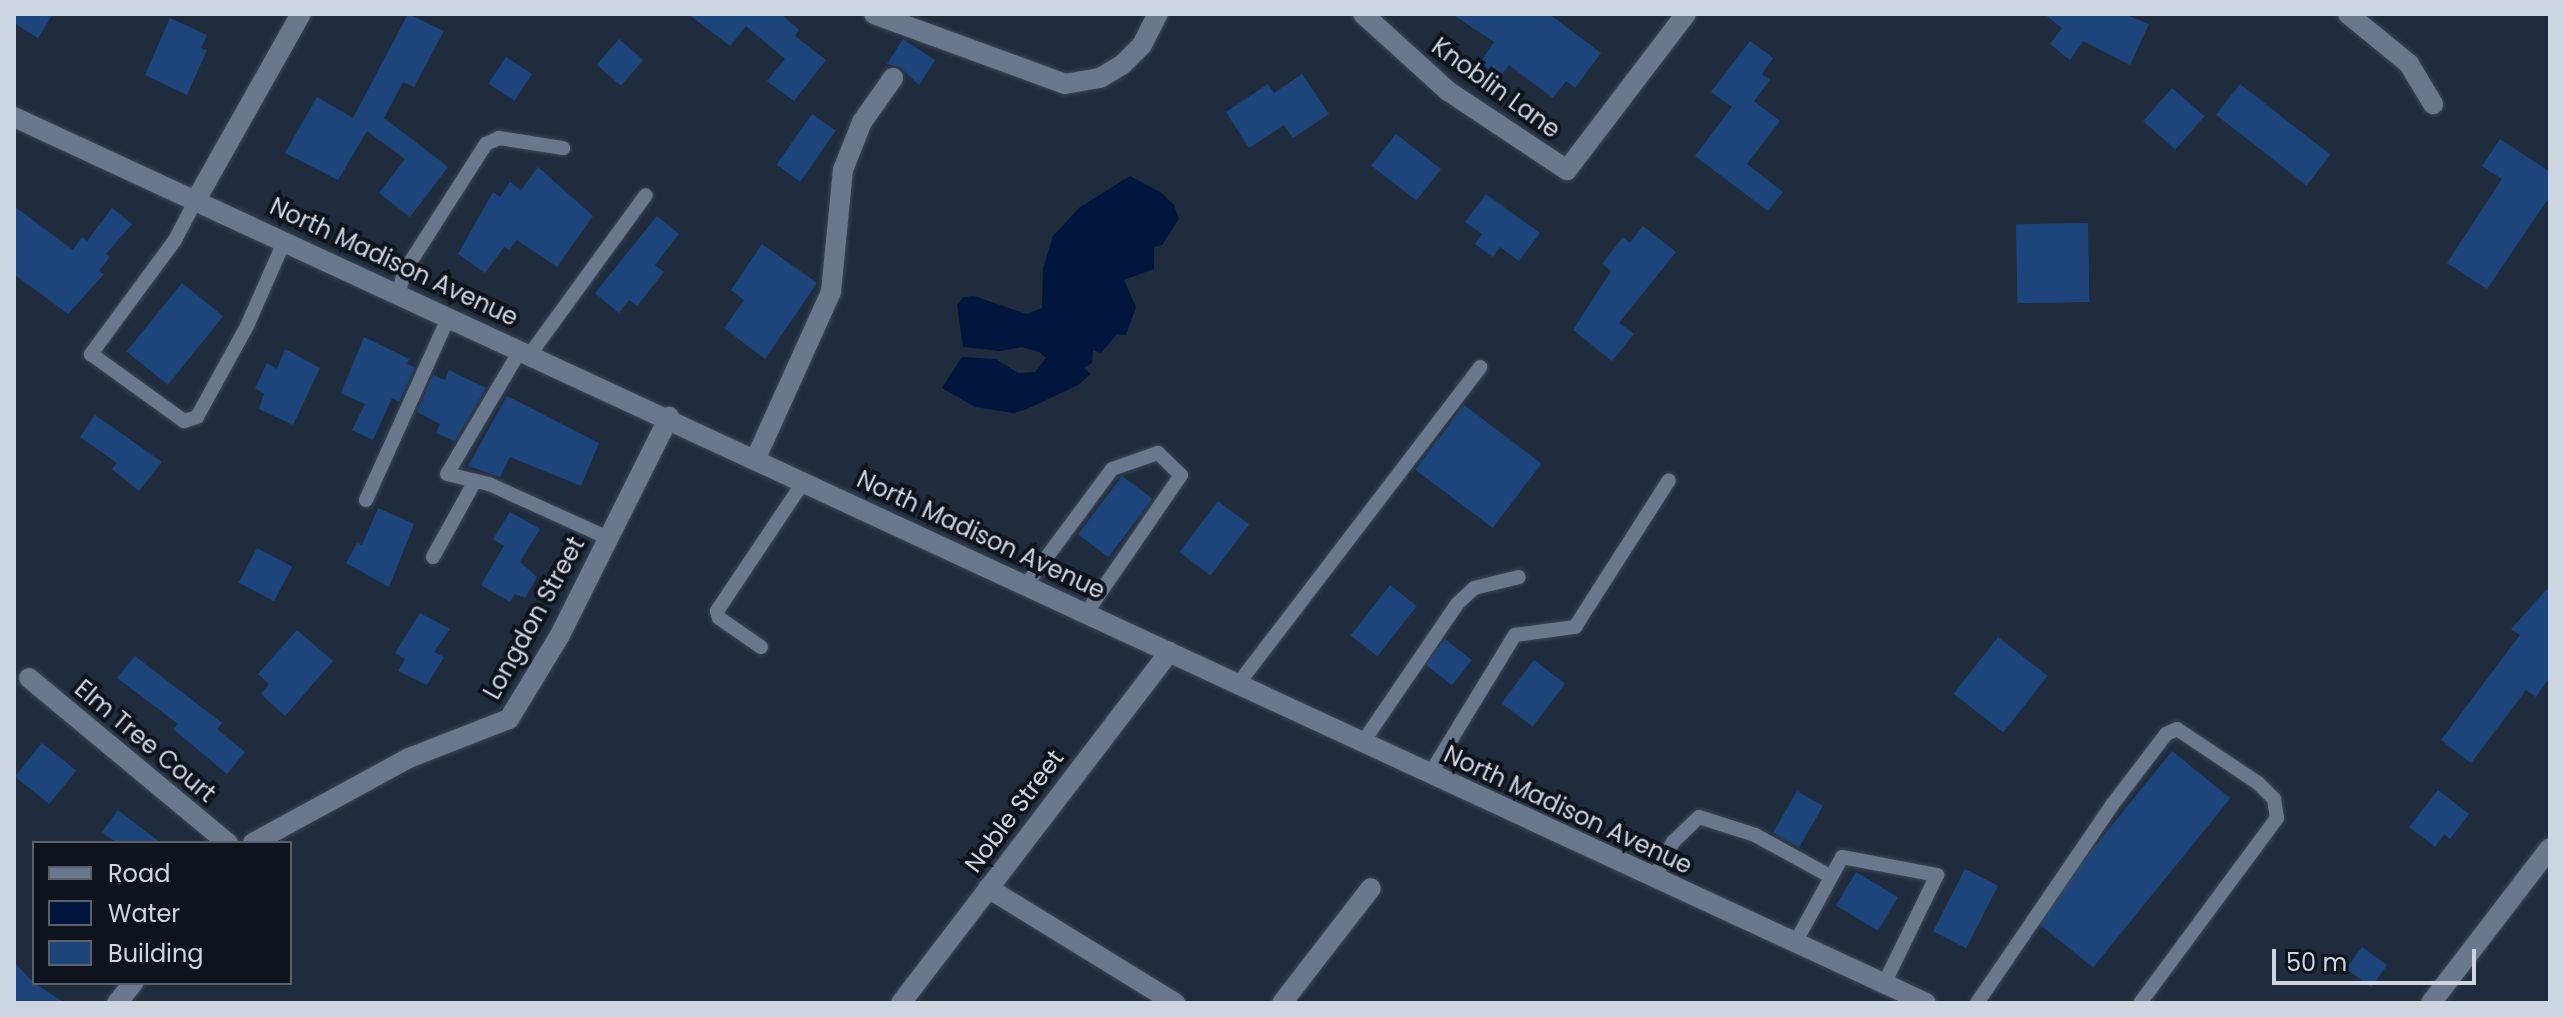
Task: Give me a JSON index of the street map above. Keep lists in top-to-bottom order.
{
  "streets": {
    "street": [
      "Knoblin Lane",
      "North Madison Avenue",
      "Longdon Street",
      "Elm Tree Court",
      "Noble Street"
    ]
  },
  "crossings": [
    ["North Madison Avenue", "Longdon Street"],
    ["North Madison Avenue", "Noble Street"]
  ],
  "legend": ["Road", "Water", "Building"],
  "scale_bar": "50 m"
}
